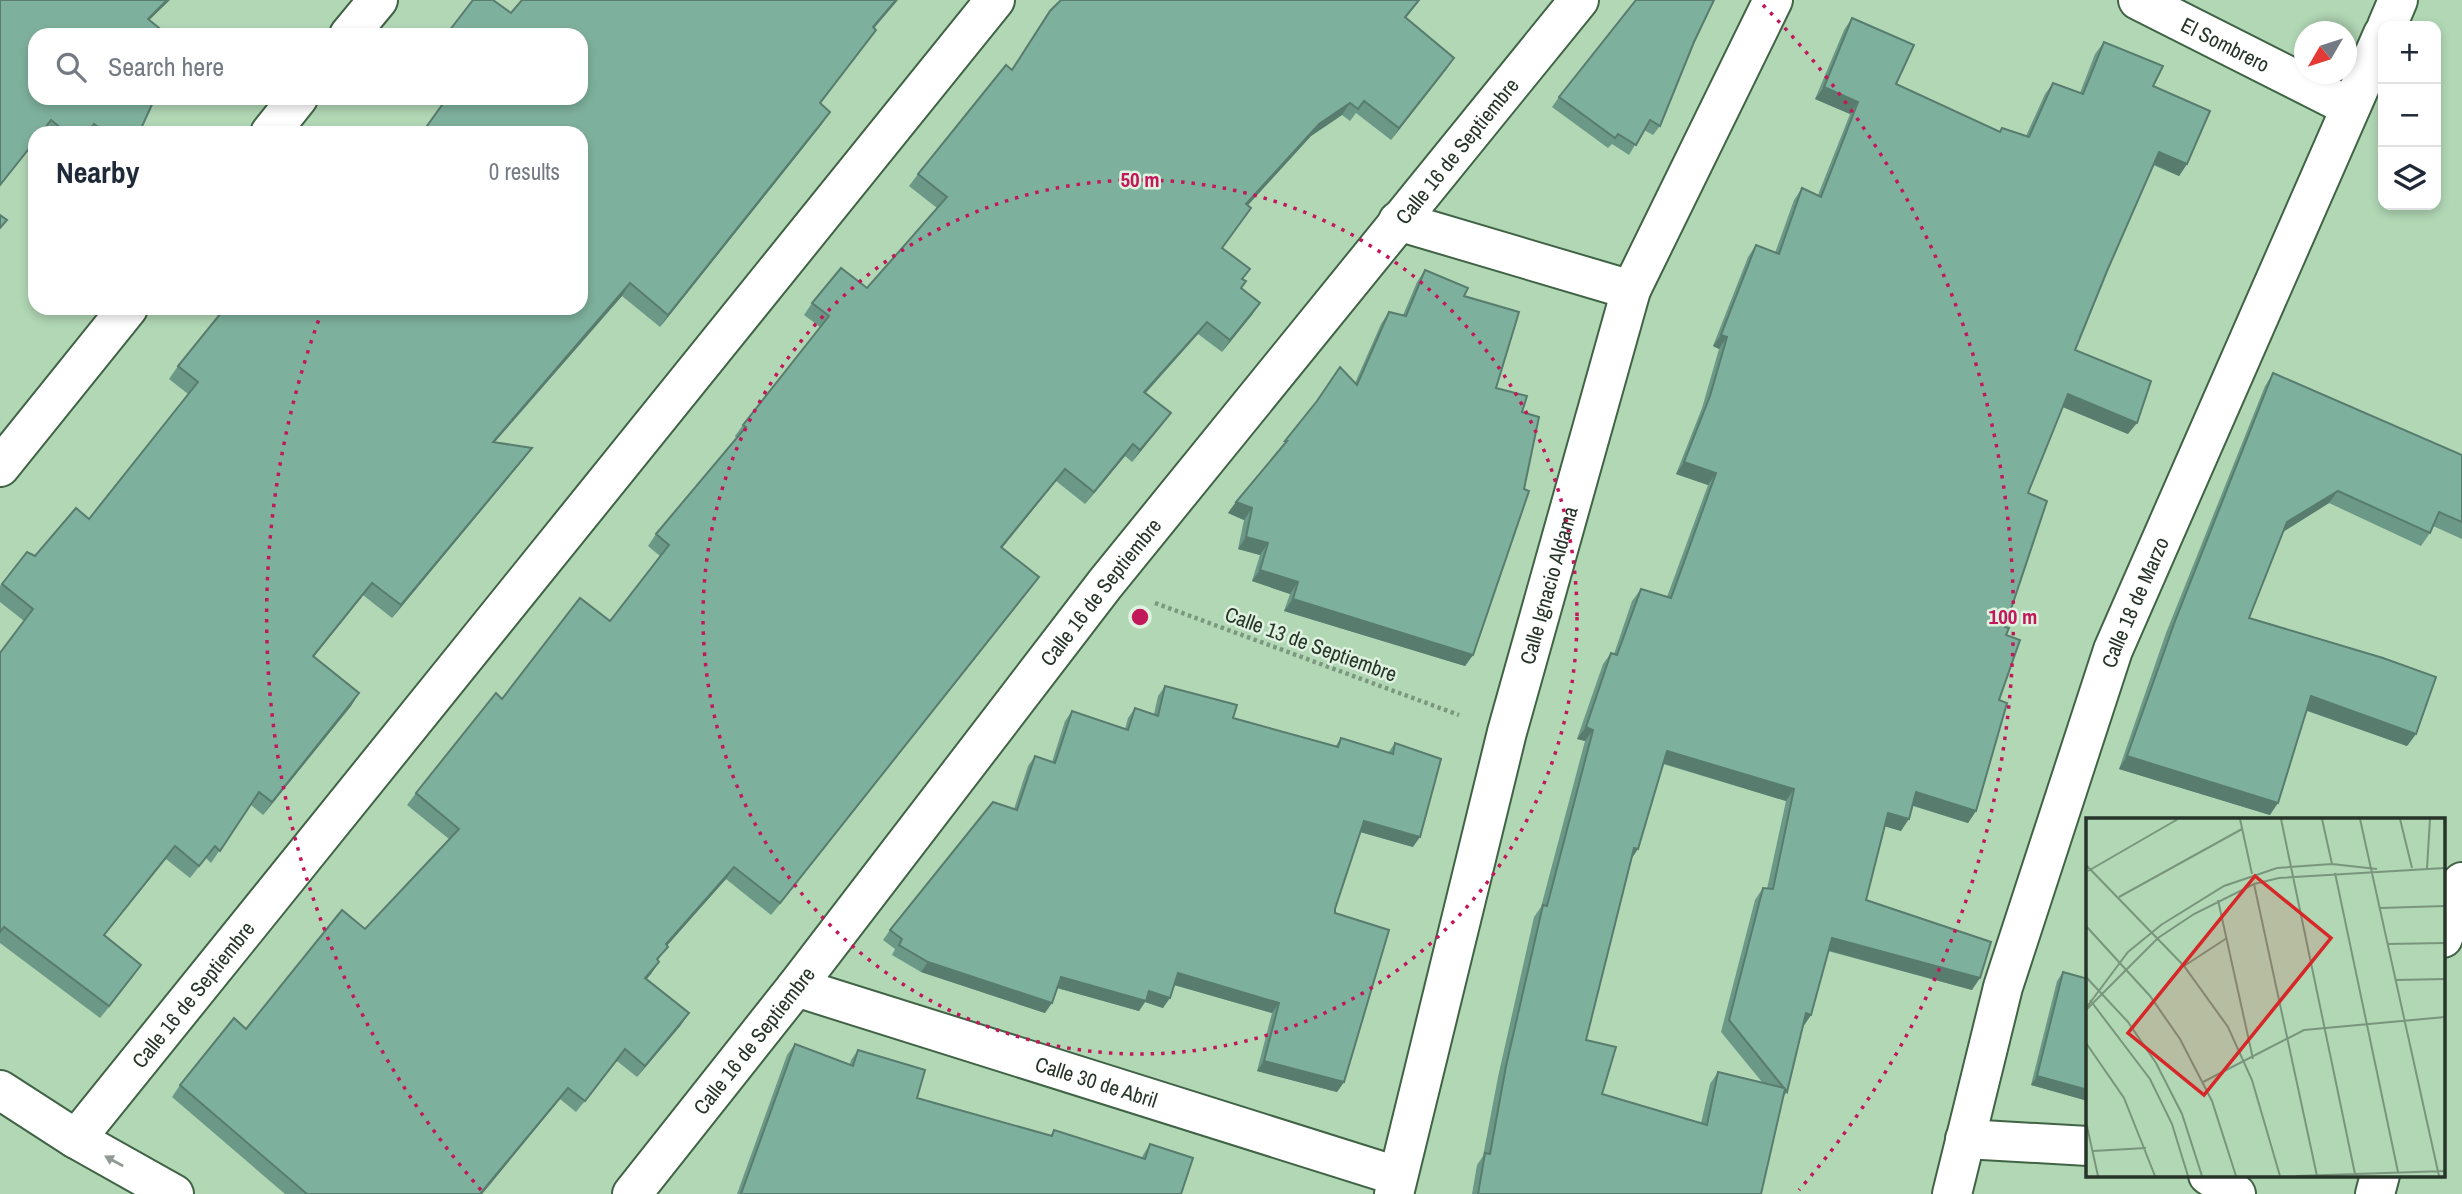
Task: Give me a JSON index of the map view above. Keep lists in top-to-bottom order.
{
  "streets": {
    "street": [
      "El Sombrero",
      "Calle 16 de Septiembre",
      "Calle Ignacio Aldama",
      "Calle 18 de Marzo",
      "Calle 30 de Abril"
    ],
    "path": ["Calle 13 de Septiembre"]
  },
  "crossings": [
    ["El Sombrero", "Calle 18 de Marzo"],
    ["Calle 16 de Septiembre", "Calle 13 de Septiembre"],
    ["Calle 16 de Septiembre", "Calle 30 de Abril"],
    ["Calle Ignacio Aldama", "Calle 13 de Septiembre"],
    ["Calle Ignacio Aldama", "Calle 30 de Abril"]
  ],
  "north": "bottom left",
  "page": {
    "map_buttons": ["+", "−"],
    "search": "Search here",
    "heading": ["Nearby", "0 results"]
  },
  "rings": ["50 m", "100 m"]
}
